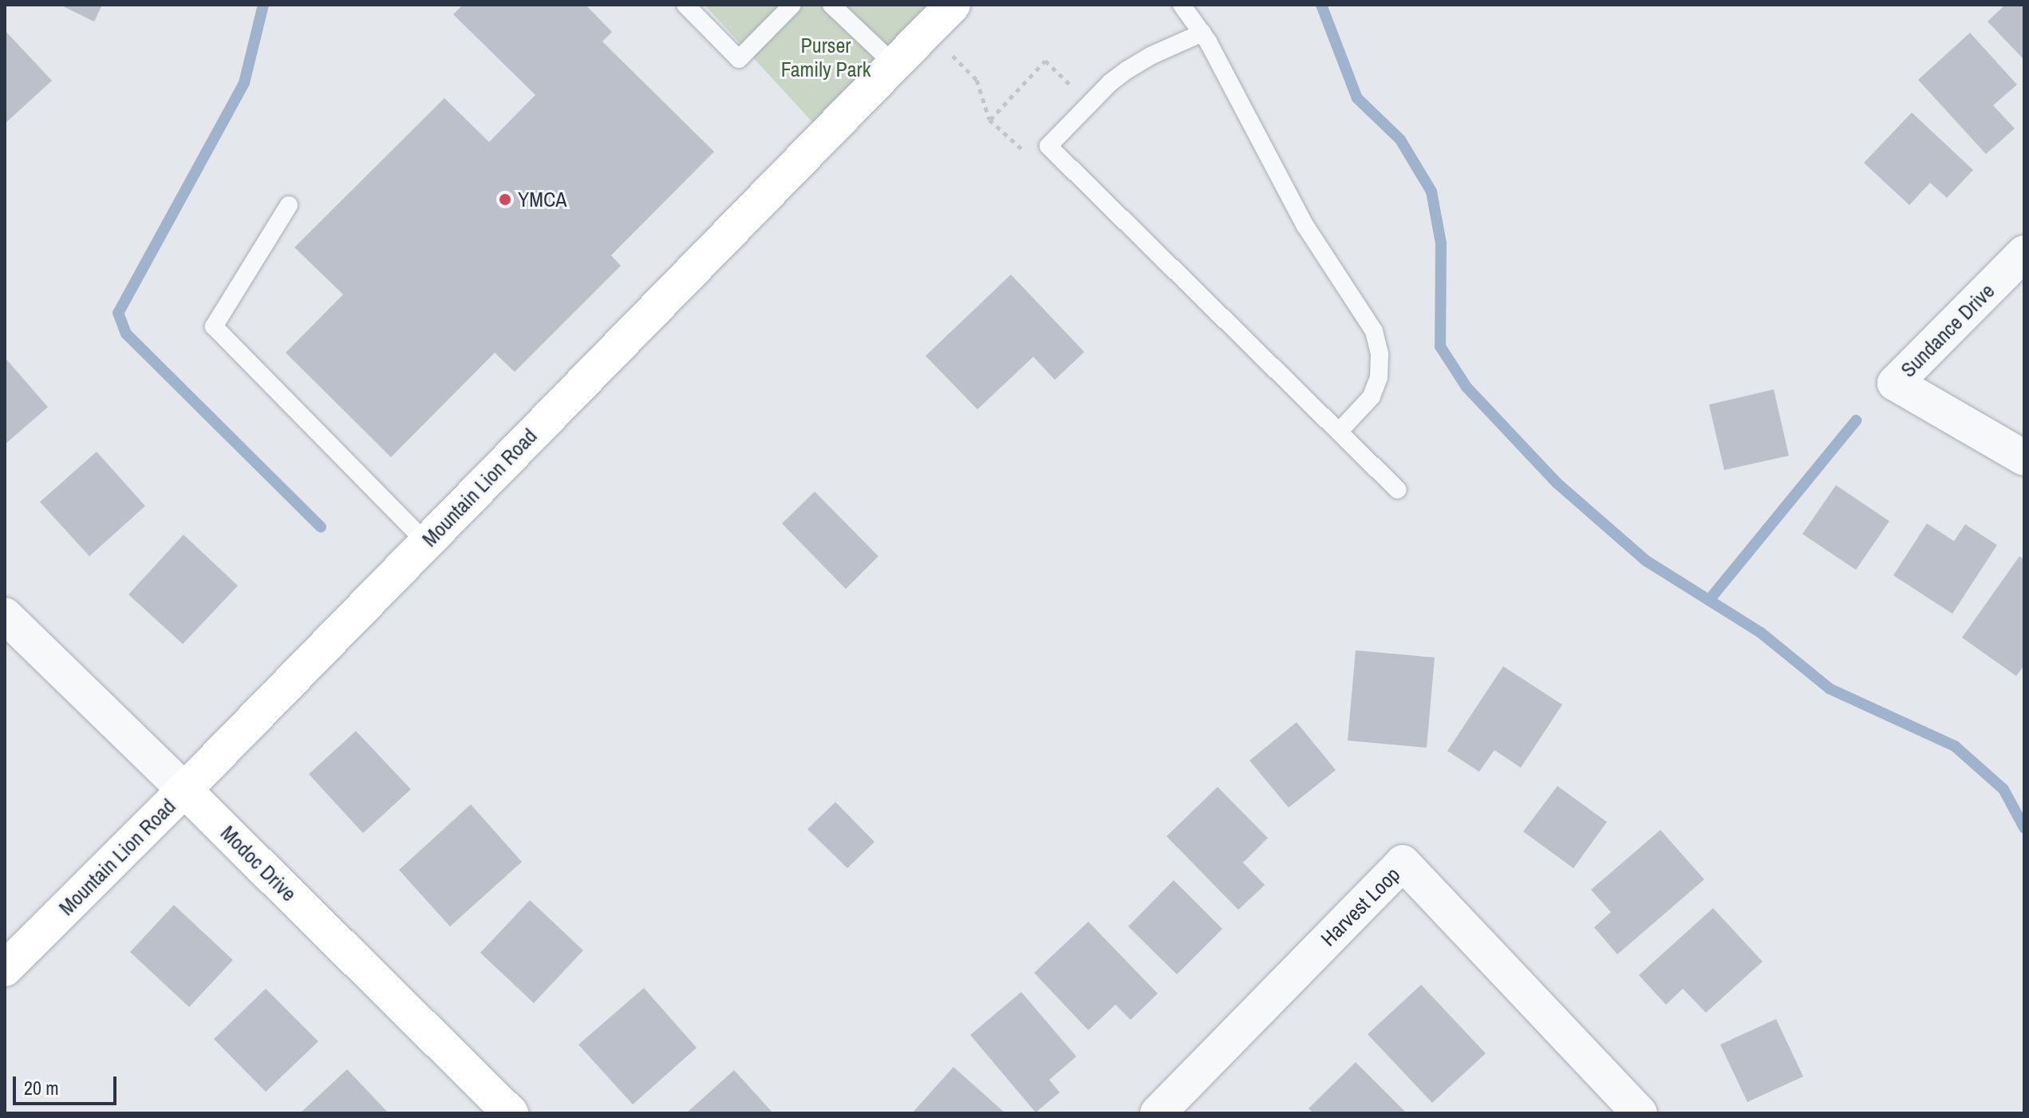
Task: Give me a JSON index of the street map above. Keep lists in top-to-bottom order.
{
  "streets": {
    "street": [
      "Sundance Drive",
      "Mountain Lion Road",
      "Modoc Drive",
      "Harvest Loop"
    ]
  },
  "crossings": [
    ["Mountain Lion Road", "Modoc Drive"]
  ],
  "parks": ["Purser Family Park"],
  "places": ["YMCA"],
  "scale_bar": "20 m"
}
